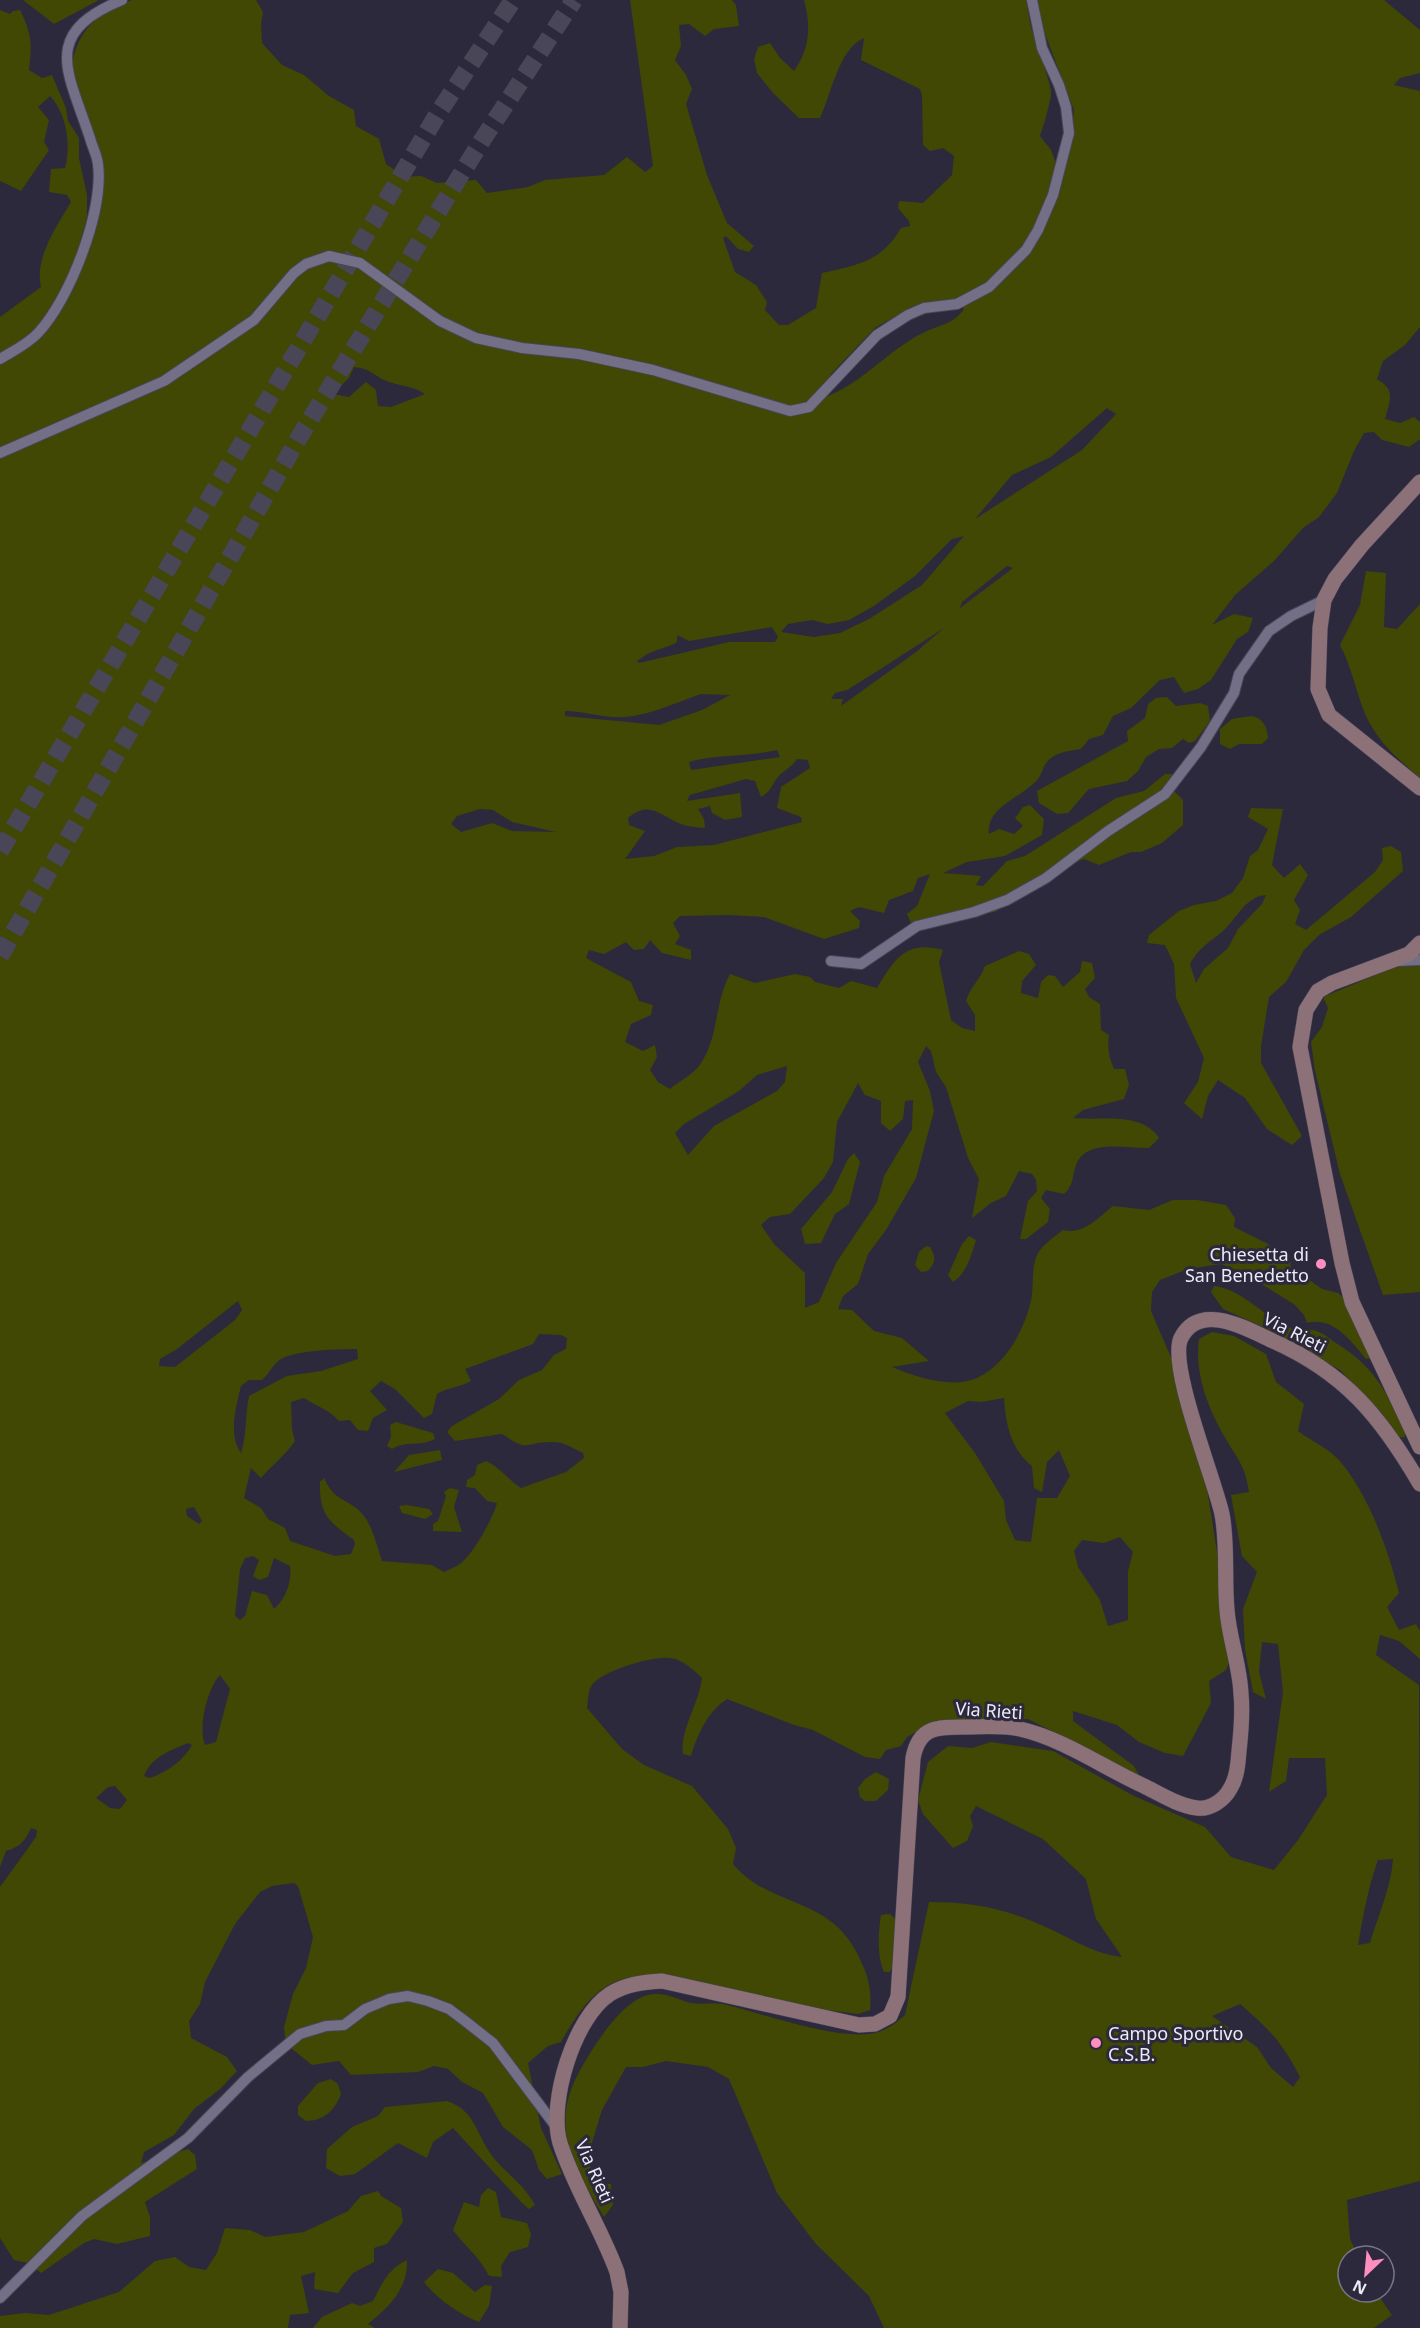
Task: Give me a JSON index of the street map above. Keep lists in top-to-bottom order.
{
  "streets": {
    "street": ["Via Rieti"]
  },
  "places": ["Chiesetta di San Benedetto", "Campo Sportivo C.S.B."],
  "north": "bottom left"
}
